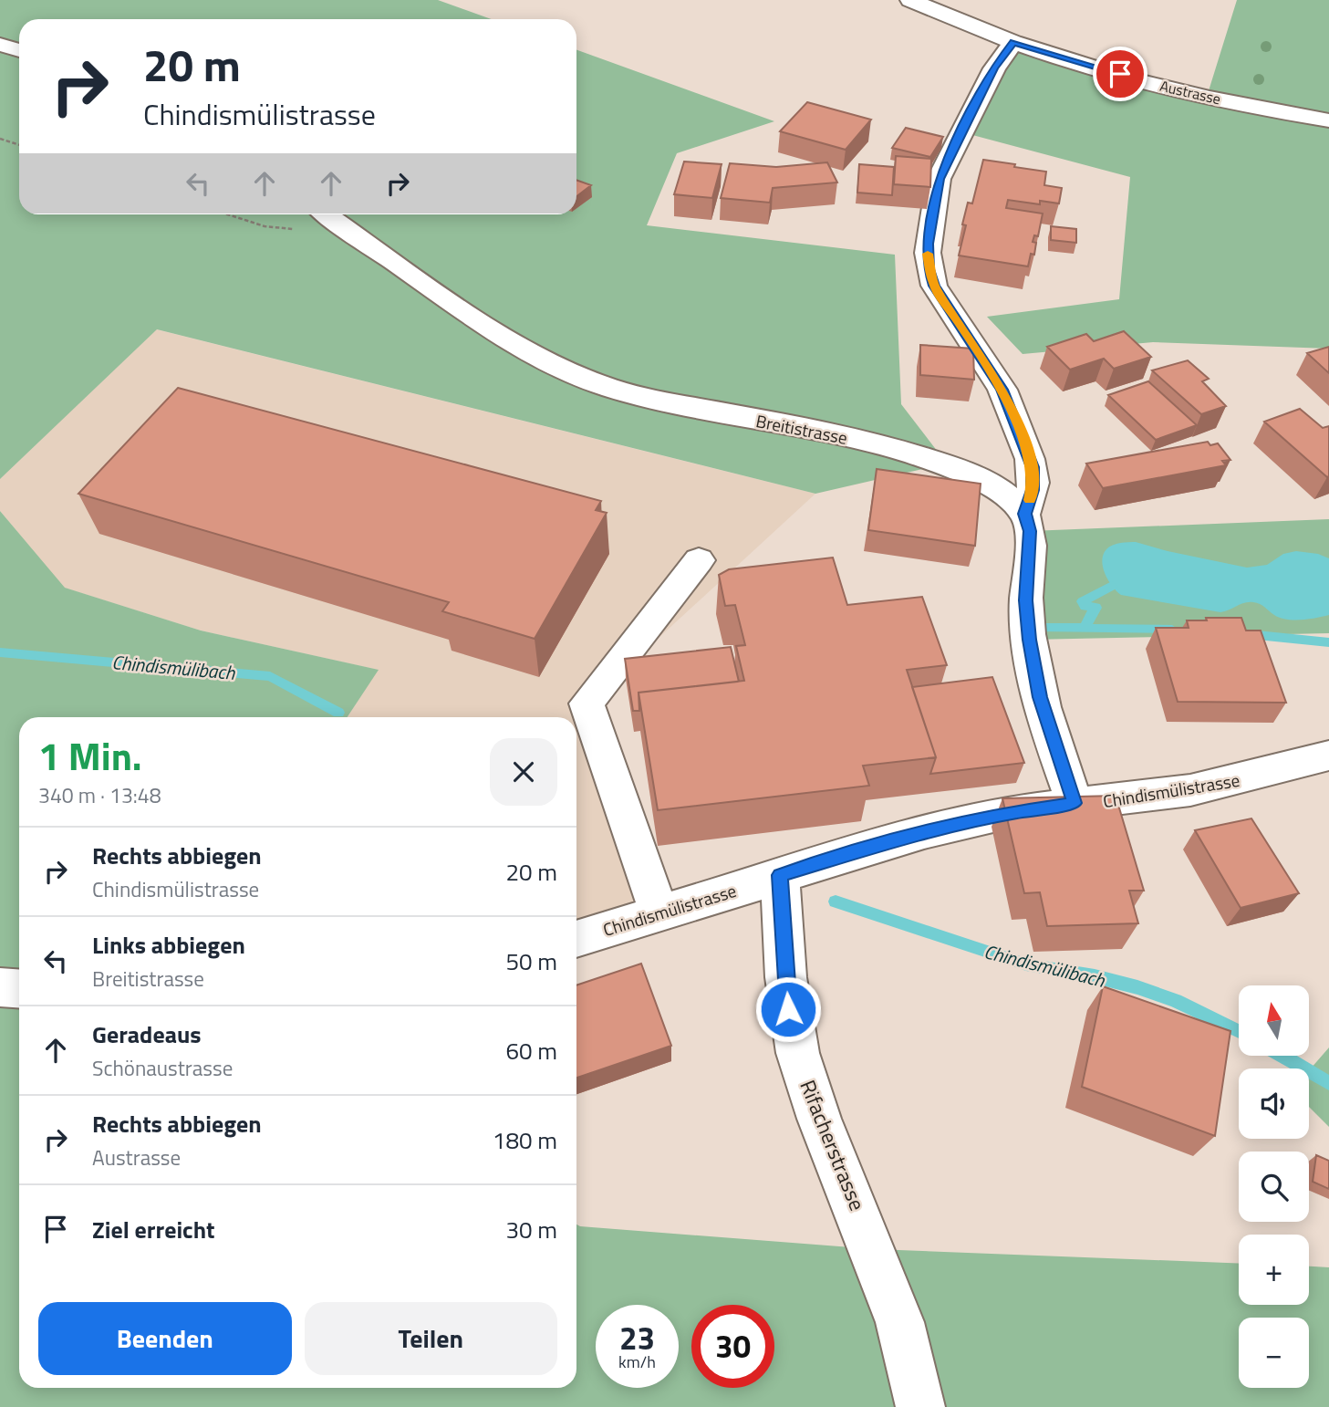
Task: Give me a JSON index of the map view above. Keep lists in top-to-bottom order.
{
  "streets": {
    "street": [
      "Austrasse",
      "Breitistrasse",
      "Chindismülistrasse",
      "Rifacherstrasse"
    ]
  },
  "crossings": [
    ["Chindismülistrasse", "Rifacherstrasse"]
  ],
  "water": ["Chindismülibach"],
  "north": "top",
  "page": {
    "turn": ["20 m", "Chindismülistrasse"],
    "heading": ["1 Min.", "340 m · 13:48"],
    "list": [
      {
        "name": "Rechts abbiegen",
        "note": "Chindismülistrasse",
        "value": "20 m"
      },
      {
        "name": "Links abbiegen",
        "note": "Breitistrasse",
        "value": "50 m"
      },
      {
        "name": "Geradeaus",
        "note": "Schönaustrasse",
        "value": "60 m"
      },
      {
        "name": "Rechts abbiegen",
        "note": "Austrasse",
        "value": "180 m"
      },
      {
        "name": "Ziel erreicht",
        "value": "30 m"
      }
    ],
    "map_buttons": ["+", "−"],
    "buttons": ["Beenden", "Teilen"],
    "speed": "23 km/h",
    "limit": "30"
  }
}
